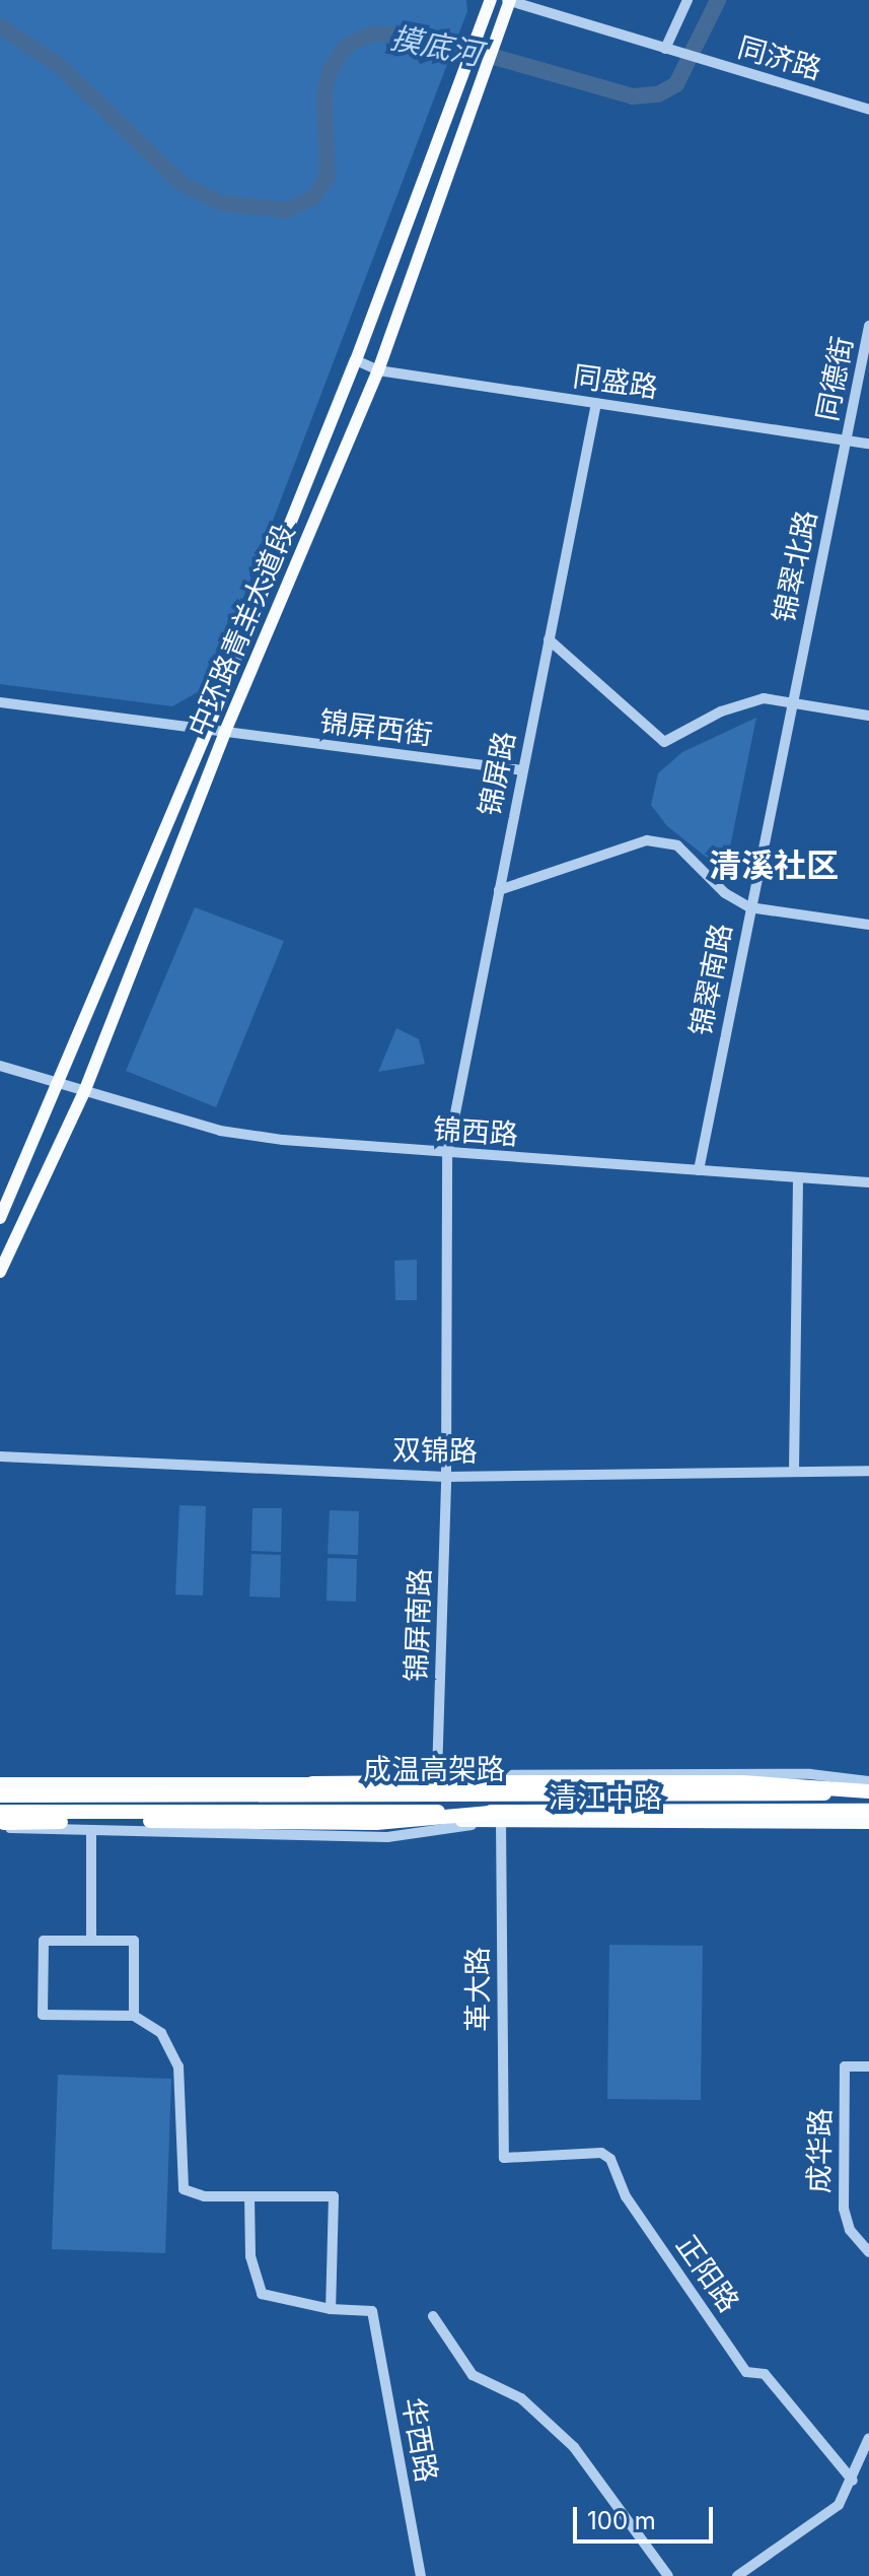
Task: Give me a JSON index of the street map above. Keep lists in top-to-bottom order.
{
  "streets": {
    "highway": ["成温高架路"],
    "main road": ["中环路青羊大道段", "清江中路"],
    "street": [
      "同济路",
      "同德街",
      "同盛路",
      "锦翠北路",
      "锦屏西街",
      "锦屏路",
      "锦翠南路",
      "锦西路",
      "双锦路",
      "锦屏南路",
      "革大路",
      "成华路",
      "正阳路",
      "华西路"
    ]
  },
  "crossings": [
    ["同德街", "同盛路"],
    ["同德街", "锦翠北路"],
    ["同盛路", "锦翠北路"],
    ["同盛路", "中环路青羊大道段"],
    ["同盛路", "锦屏路"],
    ["锦翠北路", "锦翠南路"],
    ["中环路青羊大道段", "锦屏西街"],
    ["中环路青羊大道段", "锦西路"],
    ["锦屏西街", "锦屏路"],
    ["锦屏路", "锦西路"],
    ["锦屏路", "锦屏南路"],
    ["锦翠南路", "锦西路"],
    ["锦西路", "锦屏南路"],
    ["双锦路", "锦屏南路"],
    ["锦屏南路", "清江中路"],
    ["成温高架路", "清江中路"],
    ["成温高架路", "革大路"],
    ["清江中路", "革大路"],
    ["革大路", "正阳路"]
  ],
  "districts": ["清溪社区"],
  "water": ["摸底河"],
  "scale_bar": "100 m"
}
